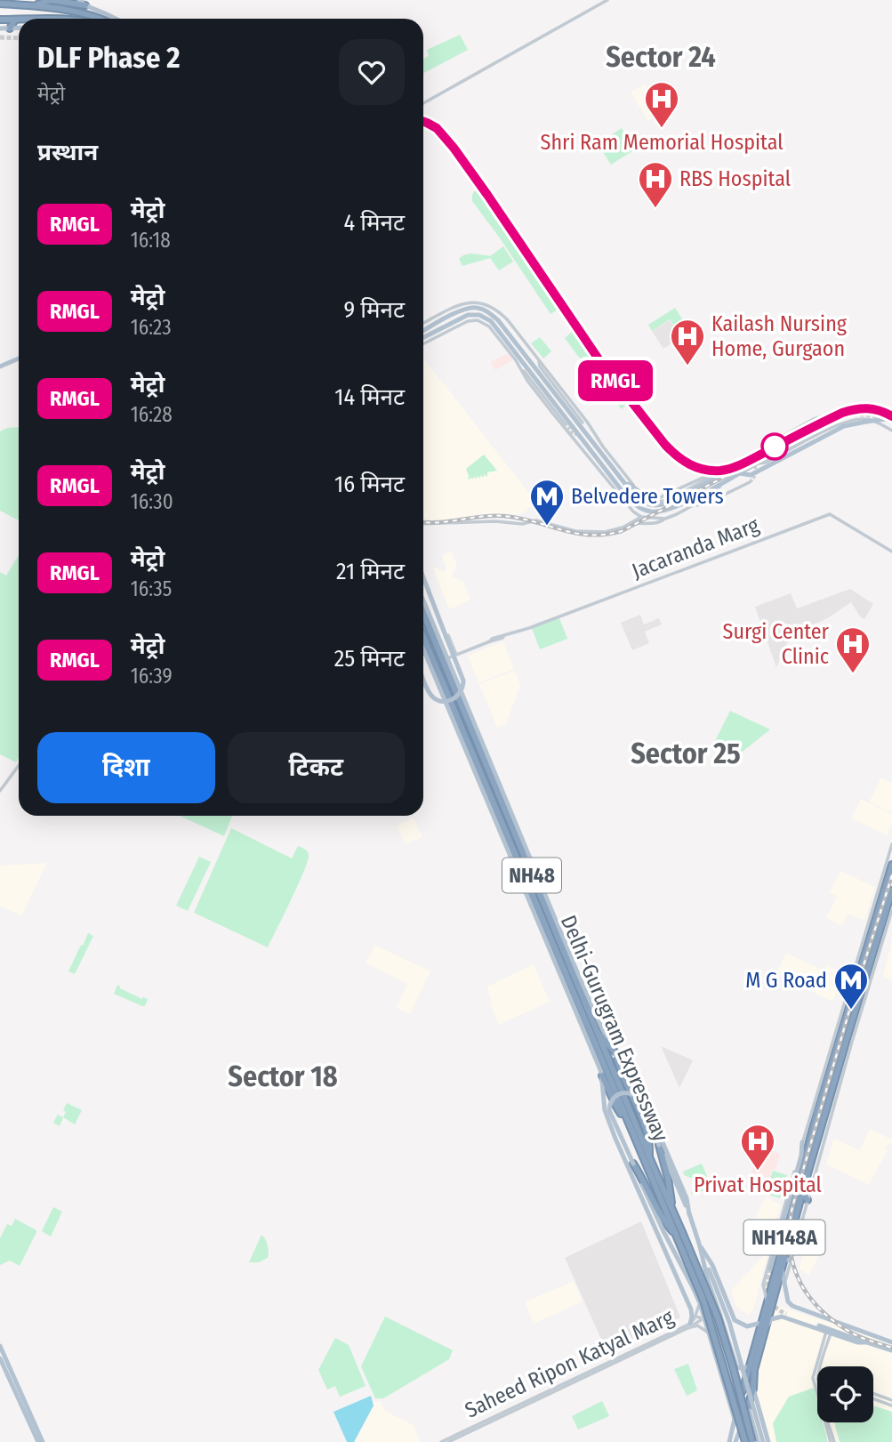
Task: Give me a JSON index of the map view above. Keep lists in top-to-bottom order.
{
  "streets": {
    "highway": ["NH48", "Delhi-Gurugram Expressway", "NH148A"],
    "street": ["Jacaranda Marg", "Saheed Ripon Katyal Marg"]
  },
  "districts": ["Sector 24", "Sector 25", "Sector 18"],
  "places": {
    "hospital": [
      "Shri Ram Memorial Hospital",
      "RBS Hospital",
      "Kailash Nursing Home, Gurgaon",
      "Surgi Center Clinic",
      "Privat Hospital"
    ],
    "metro station": ["Belvedere Towers", "M G Road"]
  },
  "lines": ["metro line RMGL"],
  "page": {
    "on_map": "RMGL",
    "heading": [
      ["DLF Phase 2", "मेट्रो"],
      "प्रस्थान"
    ],
    "list": [
      {
        "mark": "RMGL",
        "name": "मेट्रो",
        "note": "16:18",
        "value": "4 मिनट"
      },
      {
        "mark": "RMGL",
        "name": "मेट्रो",
        "note": "16:23",
        "value": "9 मिनट"
      },
      {
        "mark": "RMGL",
        "name": "मेट्रो",
        "note": "16:28",
        "value": "14 मिनट"
      },
      {
        "mark": "RMGL",
        "name": "मेट्रो",
        "note": "16:30",
        "value": "16 मिनट"
      },
      {
        "mark": "RMGL",
        "name": "मेट्रो",
        "note": "16:35",
        "value": "21 मिनट"
      },
      {
        "mark": "RMGL",
        "name": "मेट्रो",
        "note": "16:39",
        "value": "25 मिनट"
      }
    ],
    "buttons": ["दिशा", "टिकट"]
  }
}
